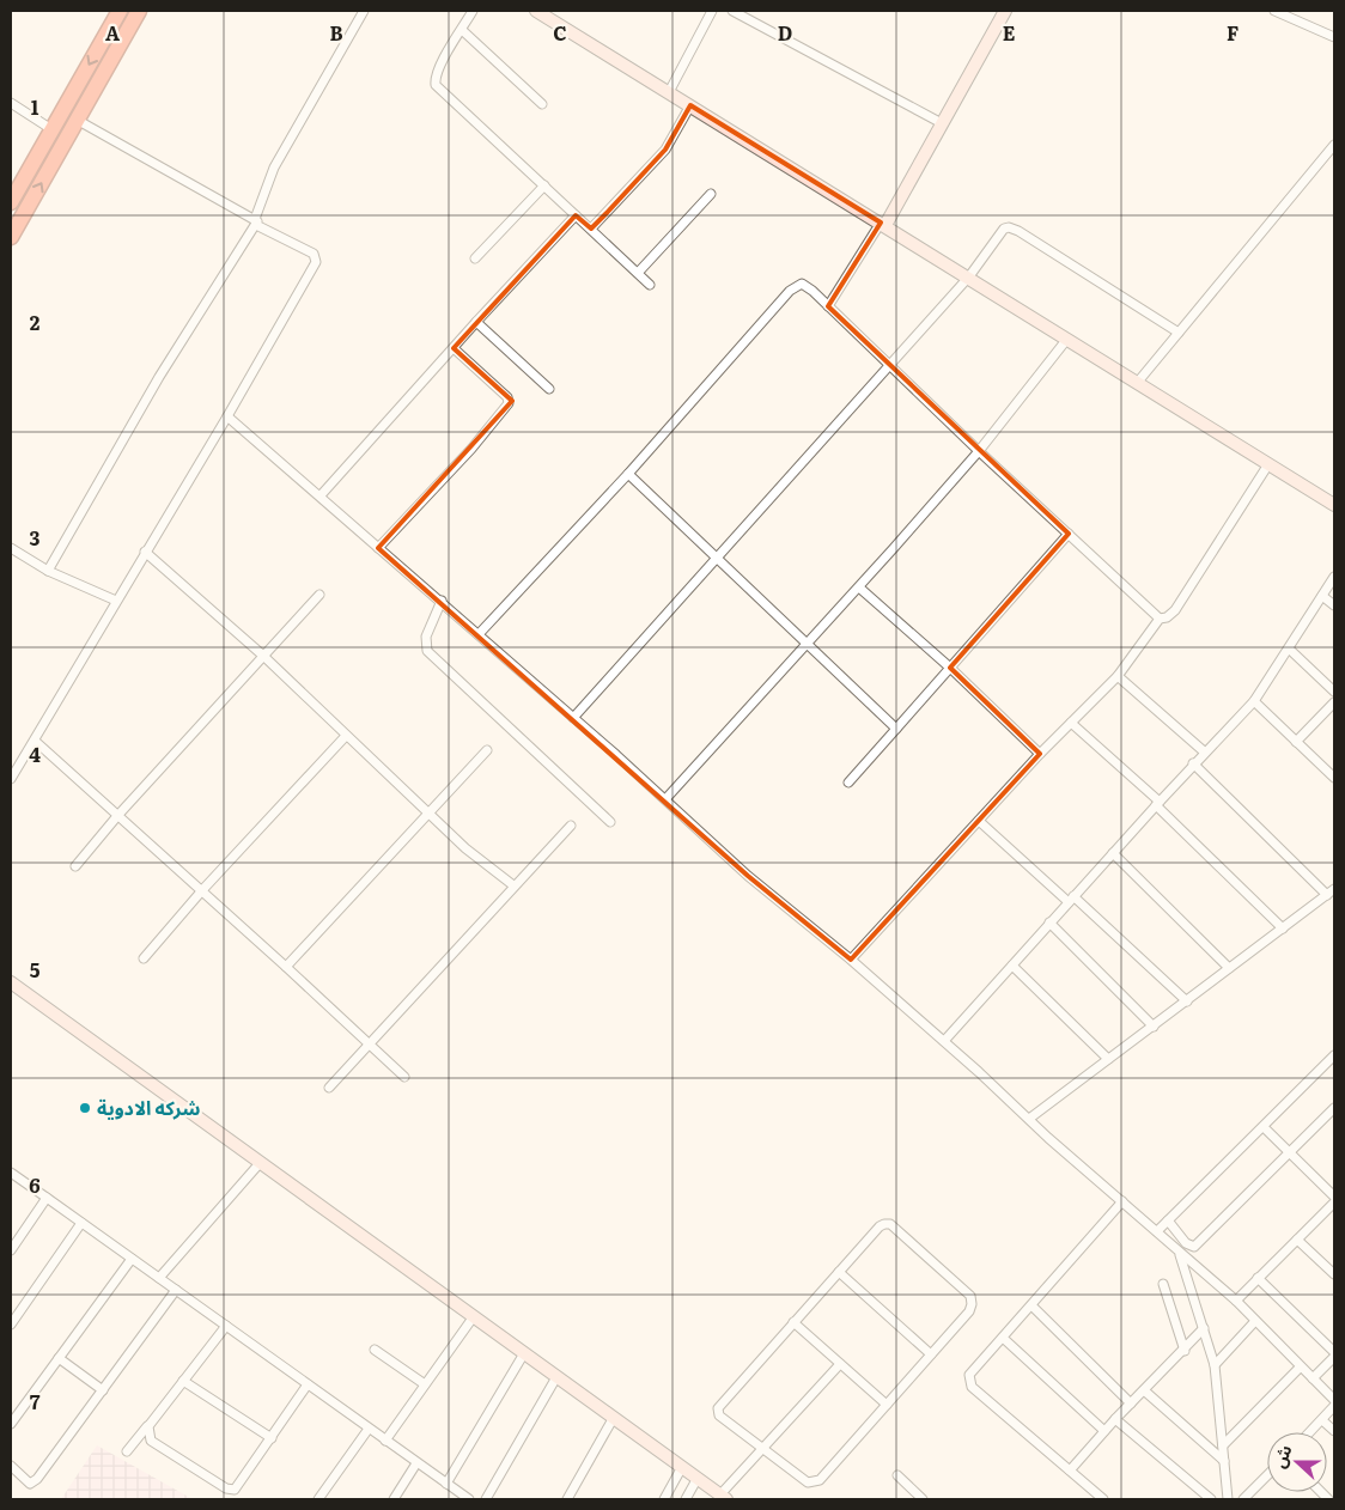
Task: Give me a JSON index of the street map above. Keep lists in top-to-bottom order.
{
  "places": ["شركه الادوية"],
  "north": "left",
  "grid": {
    "columns": [
      "A",
      "B",
      "C",
      "D",
      "E",
      "F"
    ],
    "rows": [
      "1",
      "2",
      "3",
      "4",
      "5",
      "6",
      "7"
    ]
  }
}
